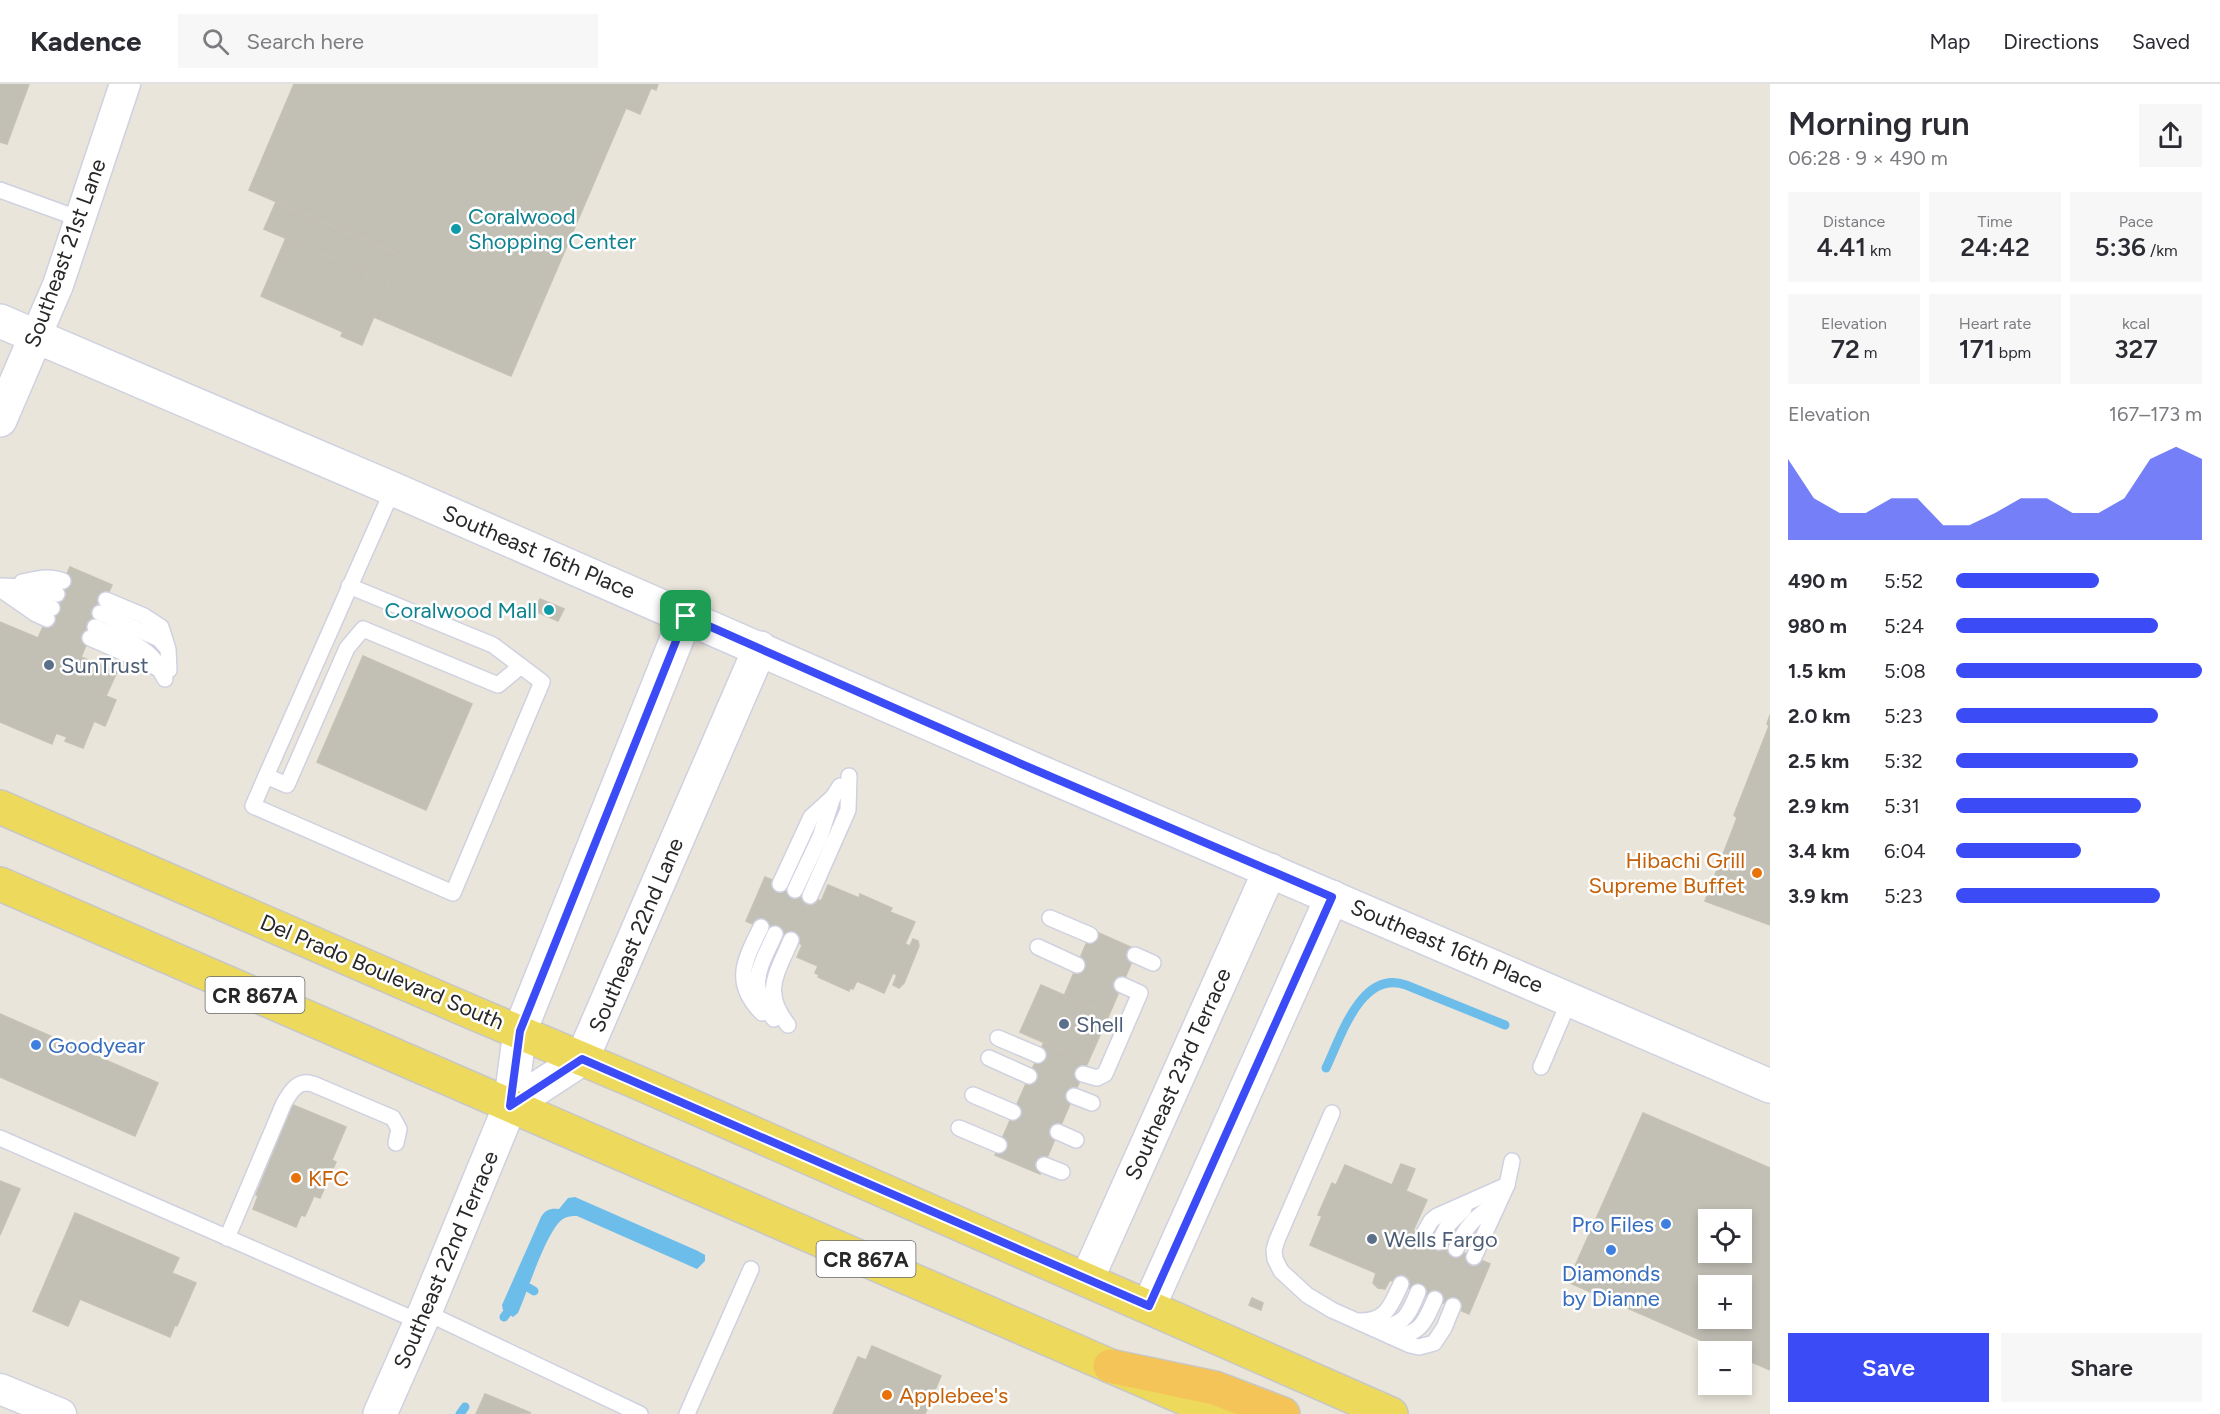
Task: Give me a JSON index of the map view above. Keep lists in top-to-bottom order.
{
  "streets": {
    "main road": ["Del Prado Boulevard South", "CR 867A"],
    "street": [
      "Southeast 21st Lane",
      "Southeast 16th Place",
      "Southeast 22nd Lane",
      "Southeast 23rd Terrace",
      "Southeast 22nd Terrace"
    ]
  },
  "crossings": [
    ["Southeast 21st Lane", "Southeast 16th Place"],
    ["Southeast 16th Place", "Southeast 22nd Lane"],
    ["Southeast 16th Place", "Southeast 23rd Terrace"],
    ["Southeast 22nd Lane", "Del Prado Boulevard South"],
    ["Southeast 22nd Lane", "CR 867A"],
    ["Southeast 22nd Lane", "Southeast 22nd Terrace"],
    ["Del Prado Boulevard South", "Southeast 23rd Terrace"],
    ["CR 867A", "Southeast 22nd Terrace"]
  ],
  "places": [
    "Coralwood Shopping Center",
    "Coralwood Mall",
    "SunTrust",
    "Hibachi Grill Supreme Buffet",
    "Shell",
    "Goodyear",
    "KFC",
    "Pro Files",
    "Wells Fargo",
    "Diamonds by Dianne",
    "Applebee's"
  ],
  "page": {
    "header": "Kadence",
    "search": "Search here",
    "nav": ["Map", "Directions", "Saved"],
    "heading": ["Morning run", "06:28 · 9 × 490 m"],
    "stats": [
      ["Distance", "4.41 km"],
      ["Time", "24:42"],
      ["Pace", "5:36 /km"],
      ["Elevation", "72 m"],
      ["Heart rate", "171 bpm"],
      ["kcal", "327"]
    ],
    "chart": ["Elevation", "167–173 m"],
    "list": [
      {
        "name": "490 m",
        "note": "5:52"
      },
      {
        "name": "980 m",
        "note": "5:24"
      },
      {
        "name": "1.5 km",
        "note": "5:08"
      },
      {
        "name": "2.0 km",
        "note": "5:23"
      },
      {
        "name": "2.5 km",
        "note": "5:32"
      },
      {
        "name": "2.9 km",
        "note": "5:31"
      },
      {
        "name": "3.4 km",
        "note": "6:04"
      },
      {
        "name": "3.9 km",
        "note": "5:23"
      }
    ],
    "map_buttons": ["+", "−"],
    "buttons": ["Save", "Share"]
  }
}
